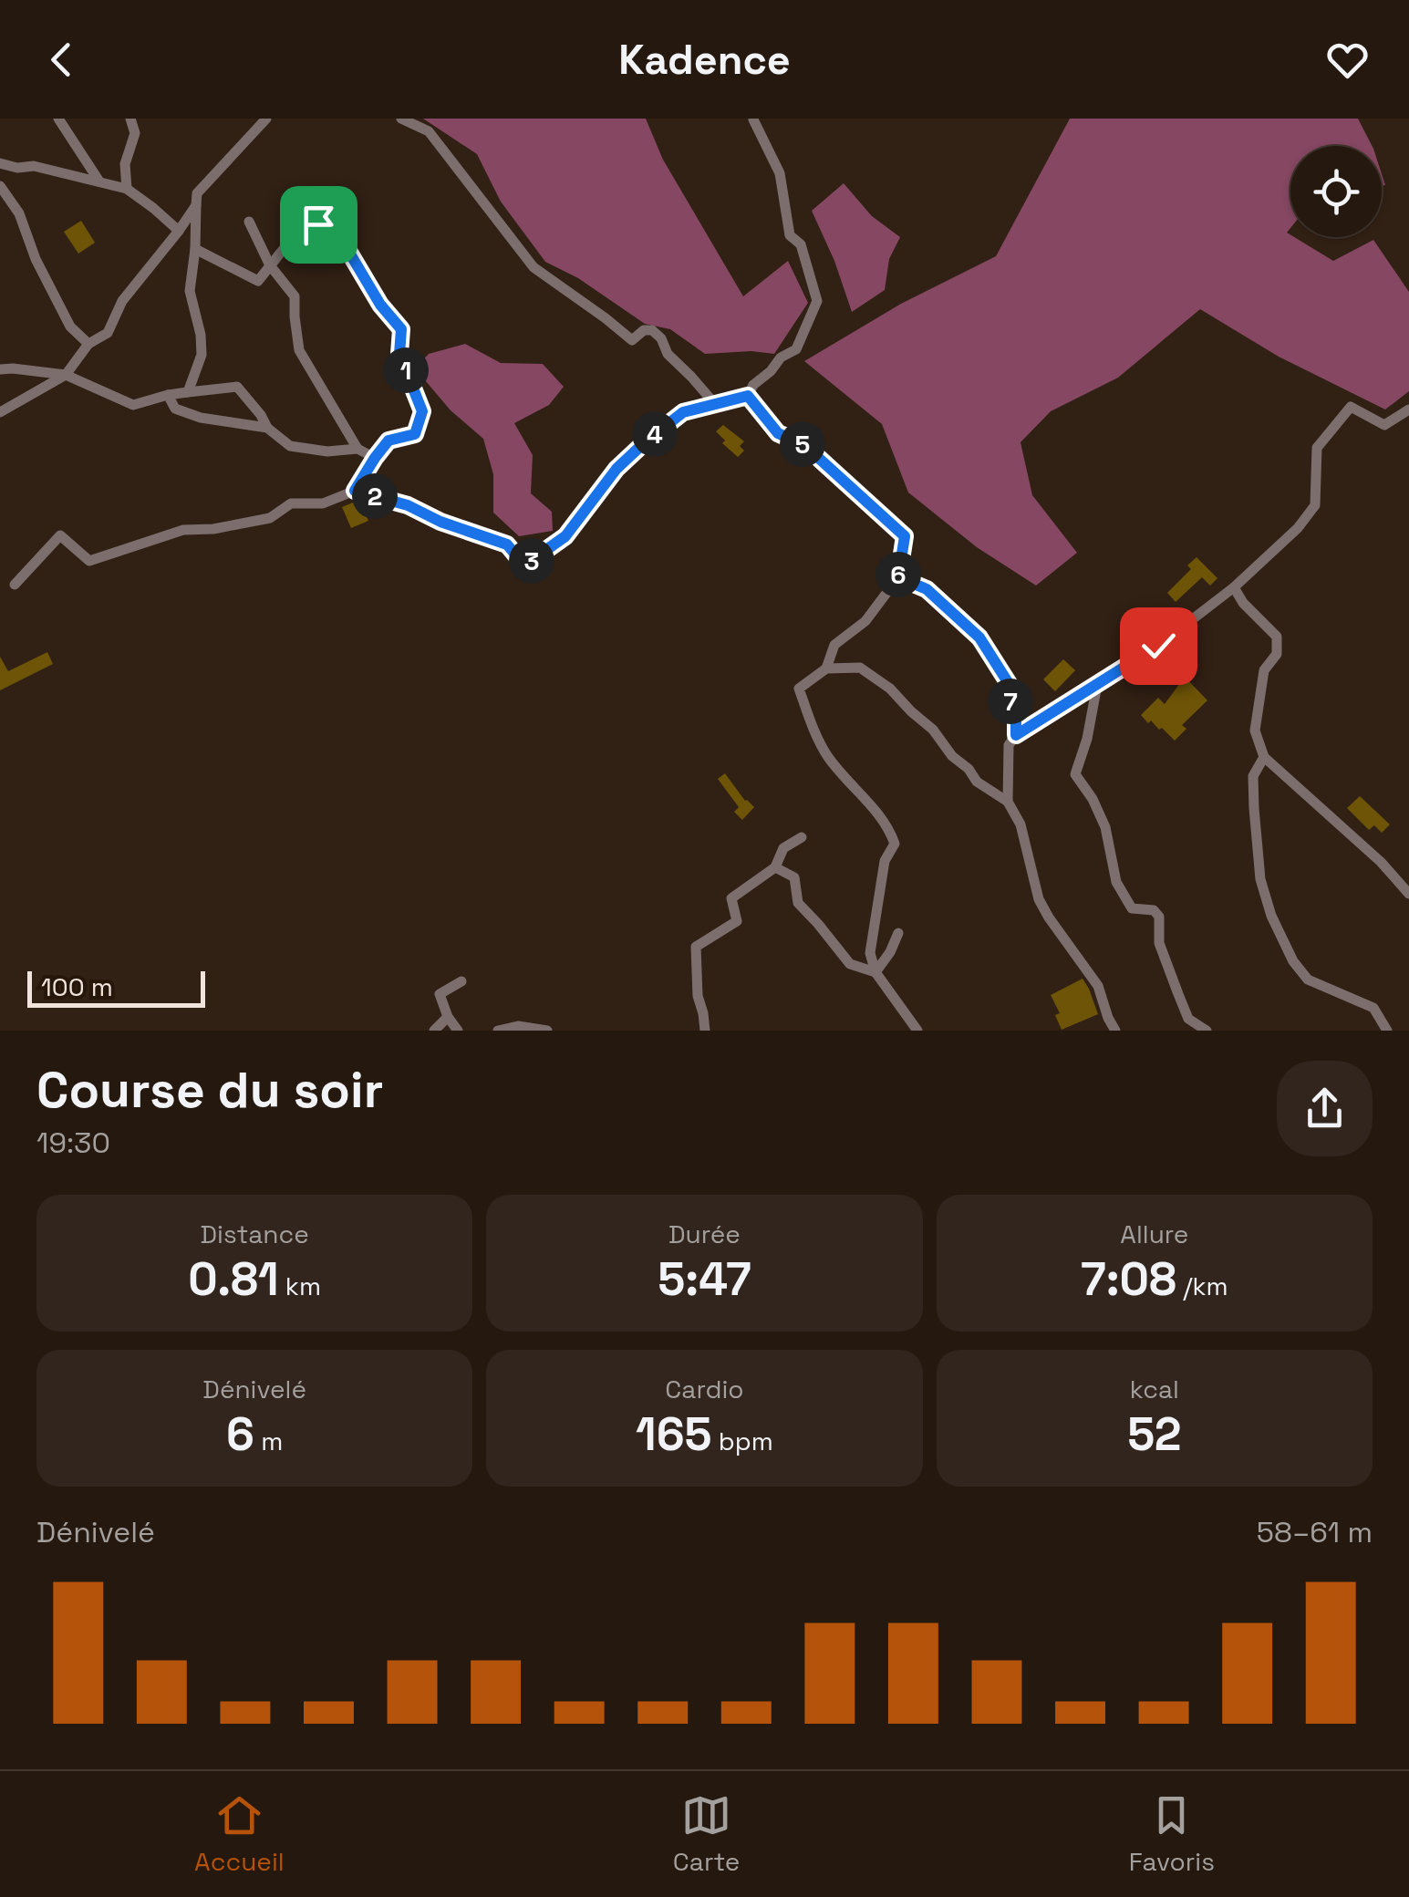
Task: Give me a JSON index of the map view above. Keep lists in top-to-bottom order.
{
  "scale_bar": "100 m",
  "page": {
    "header": "Kadence",
    "pins": [
      "1",
      "4",
      "5",
      "2",
      "3",
      "6",
      "7"
    ],
    "scale": "100 m",
    "heading": ["Course du soir", "19:30"],
    "stats": [
      ["Distance", "0.81 km"],
      ["Durée", "5:47"],
      ["Allure", "7:08 /km"],
      ["Dénivelé", "6 m"],
      ["Cardio", "165 bpm"],
      ["kcal", "52"]
    ],
    "chart": ["Dénivelé", "58–61 m"],
    "tabs": ["Accueil", "Carte", "Favoris"]
  }
}
